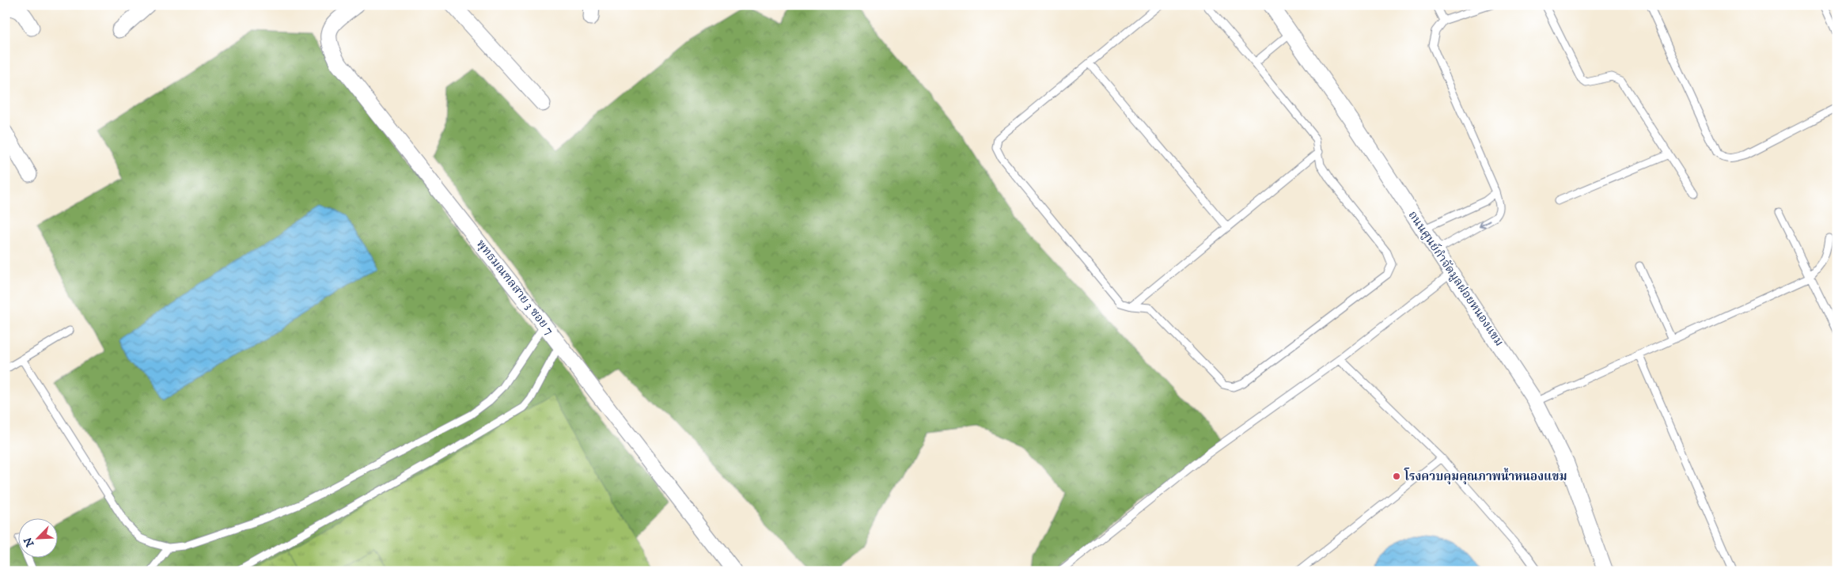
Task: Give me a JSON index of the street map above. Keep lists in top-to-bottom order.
{
  "streets": {
    "street": ["ถนนศูนย์กำจัดมูลฝอยหนองแขม", "พุทธมณฑลสาย 3 ซอย 7"]
  },
  "places": ["โรงควบคุมคุณภาพน้ำหนองแขม"],
  "north": "bottom left"
}
